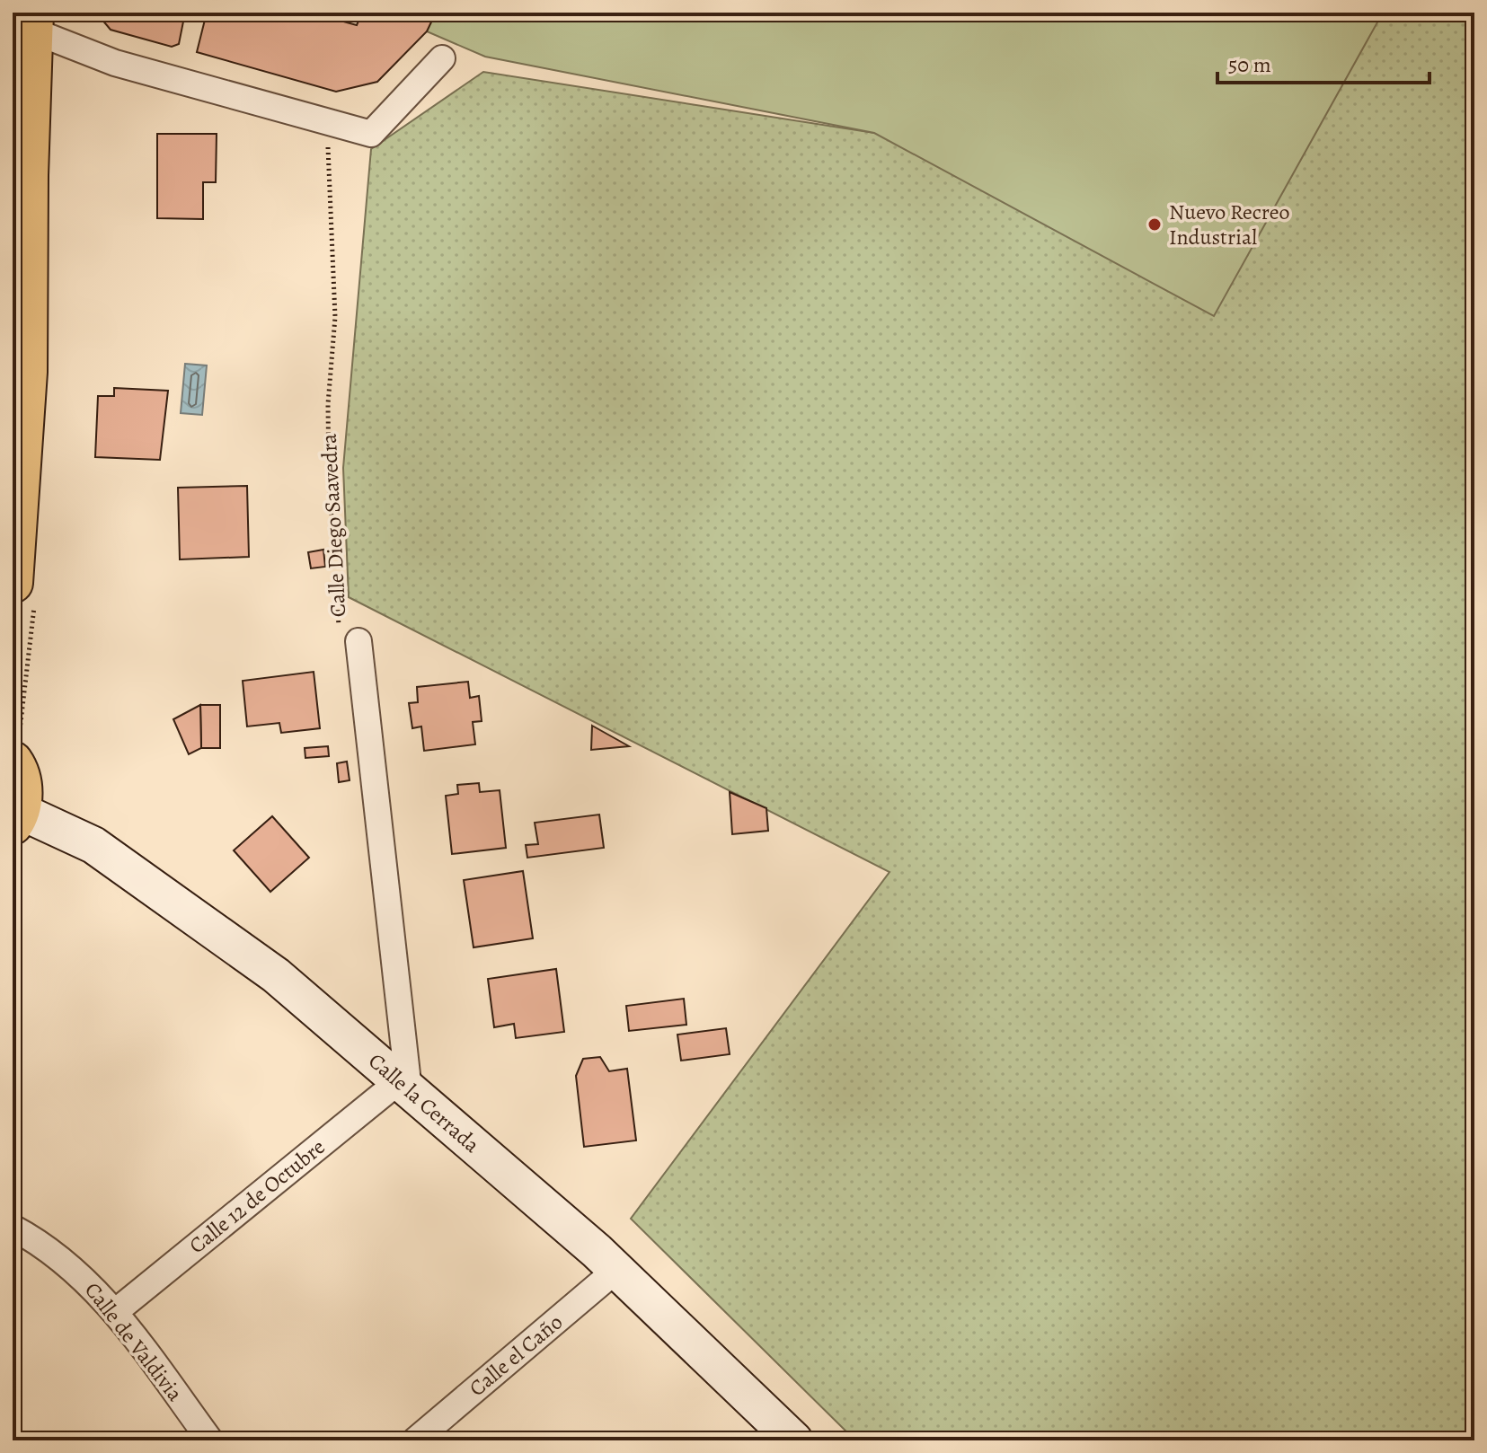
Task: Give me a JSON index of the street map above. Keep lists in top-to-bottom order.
{
  "streets": {
    "street": [
      "Calle Diego Saavedra",
      "Calle la Cerrada",
      "Calle 12 de Octubre",
      "Calle de Valdivia",
      "Calle el Caño"
    ]
  },
  "crossings": [
    ["Calle Diego Saavedra", "Calle la Cerrada"],
    ["Calle Diego Saavedra", "Calle 12 de Octubre"],
    ["Calle la Cerrada", "Calle 12 de Octubre"],
    ["Calle la Cerrada", "Calle el Caño"],
    ["Calle 12 de Octubre", "Calle de Valdivia"]
  ],
  "places": ["Nuevo Recreo Industrial"],
  "scale_bar": "50 m"
}
